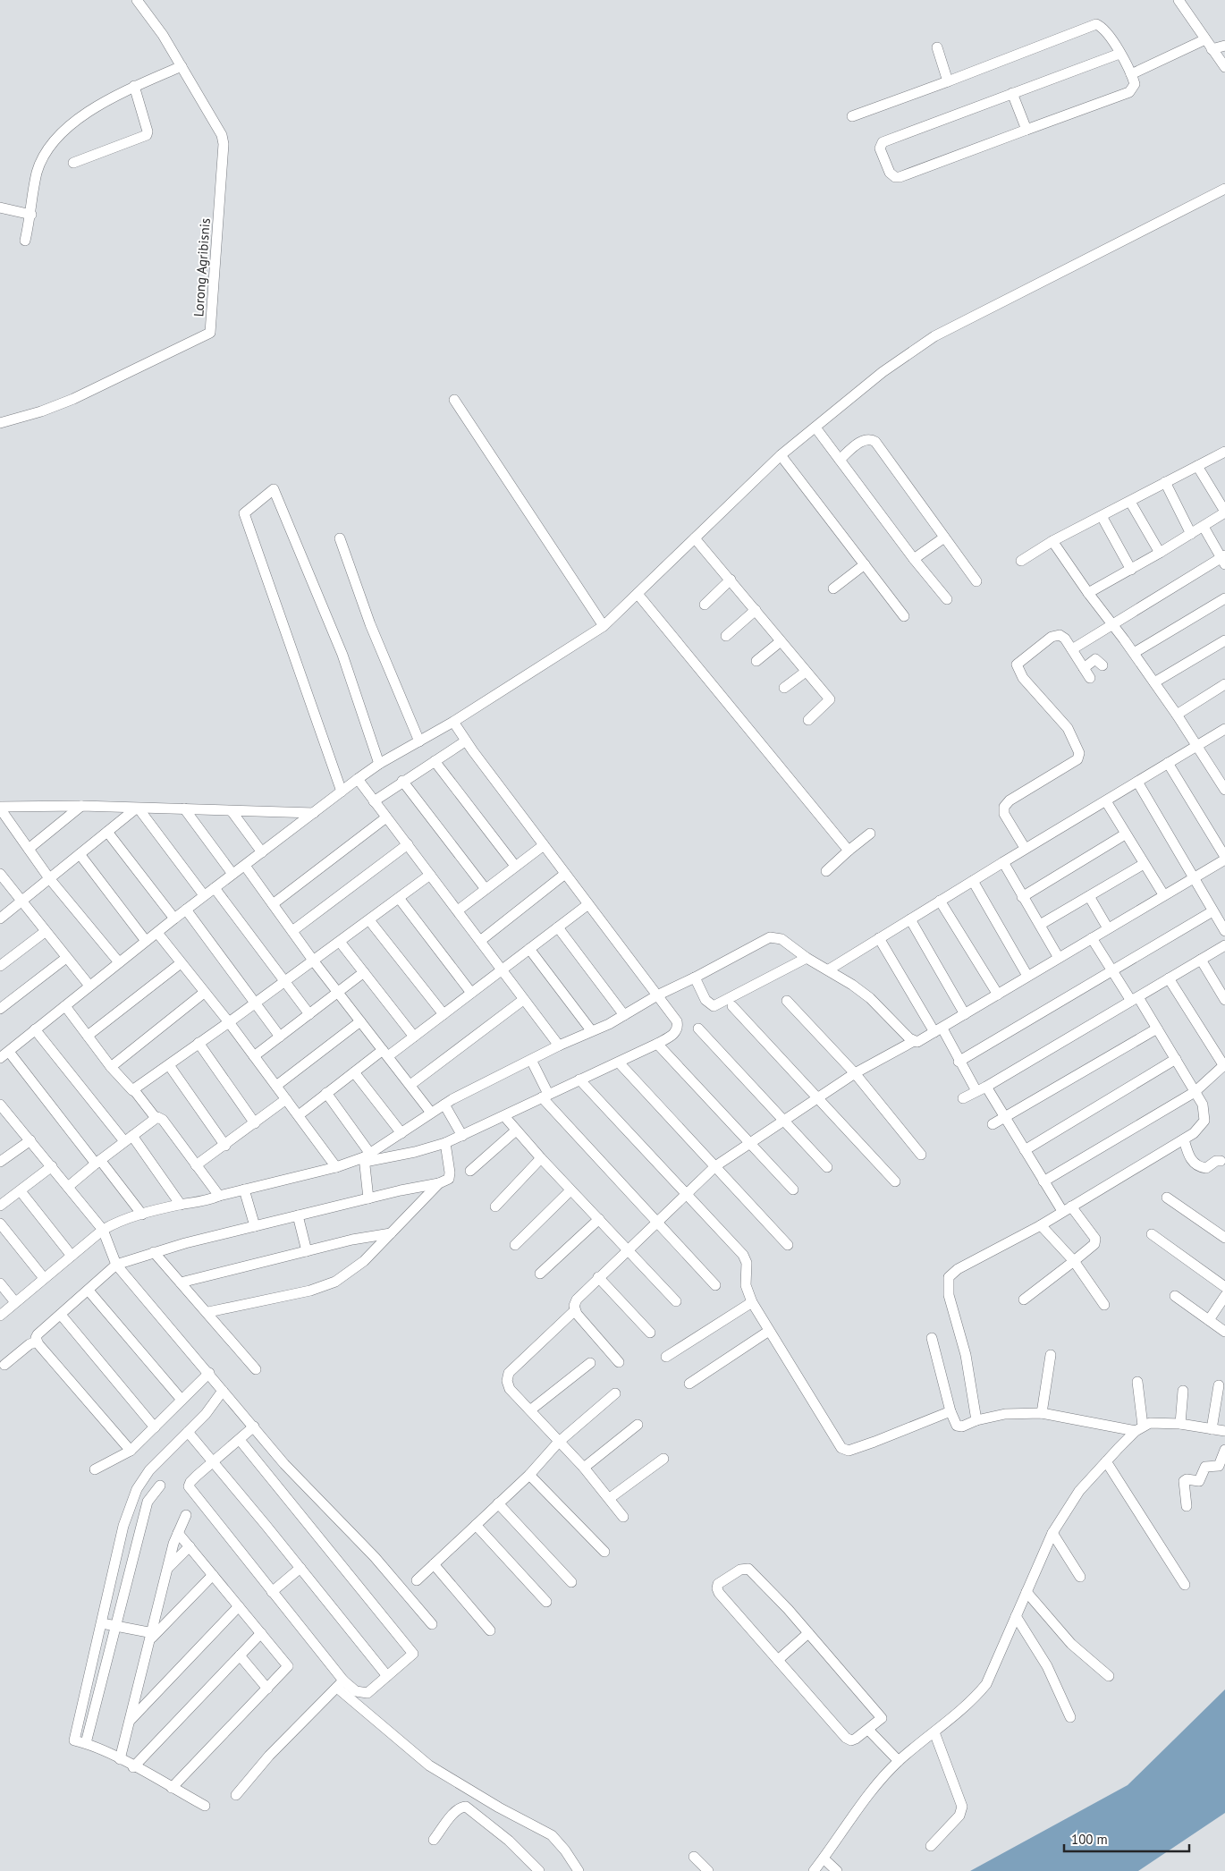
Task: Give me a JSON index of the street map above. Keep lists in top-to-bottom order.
{
  "streets": {
    "street": ["Lorong Agribisnis"]
  },
  "scale_bar": "100 m"
}
